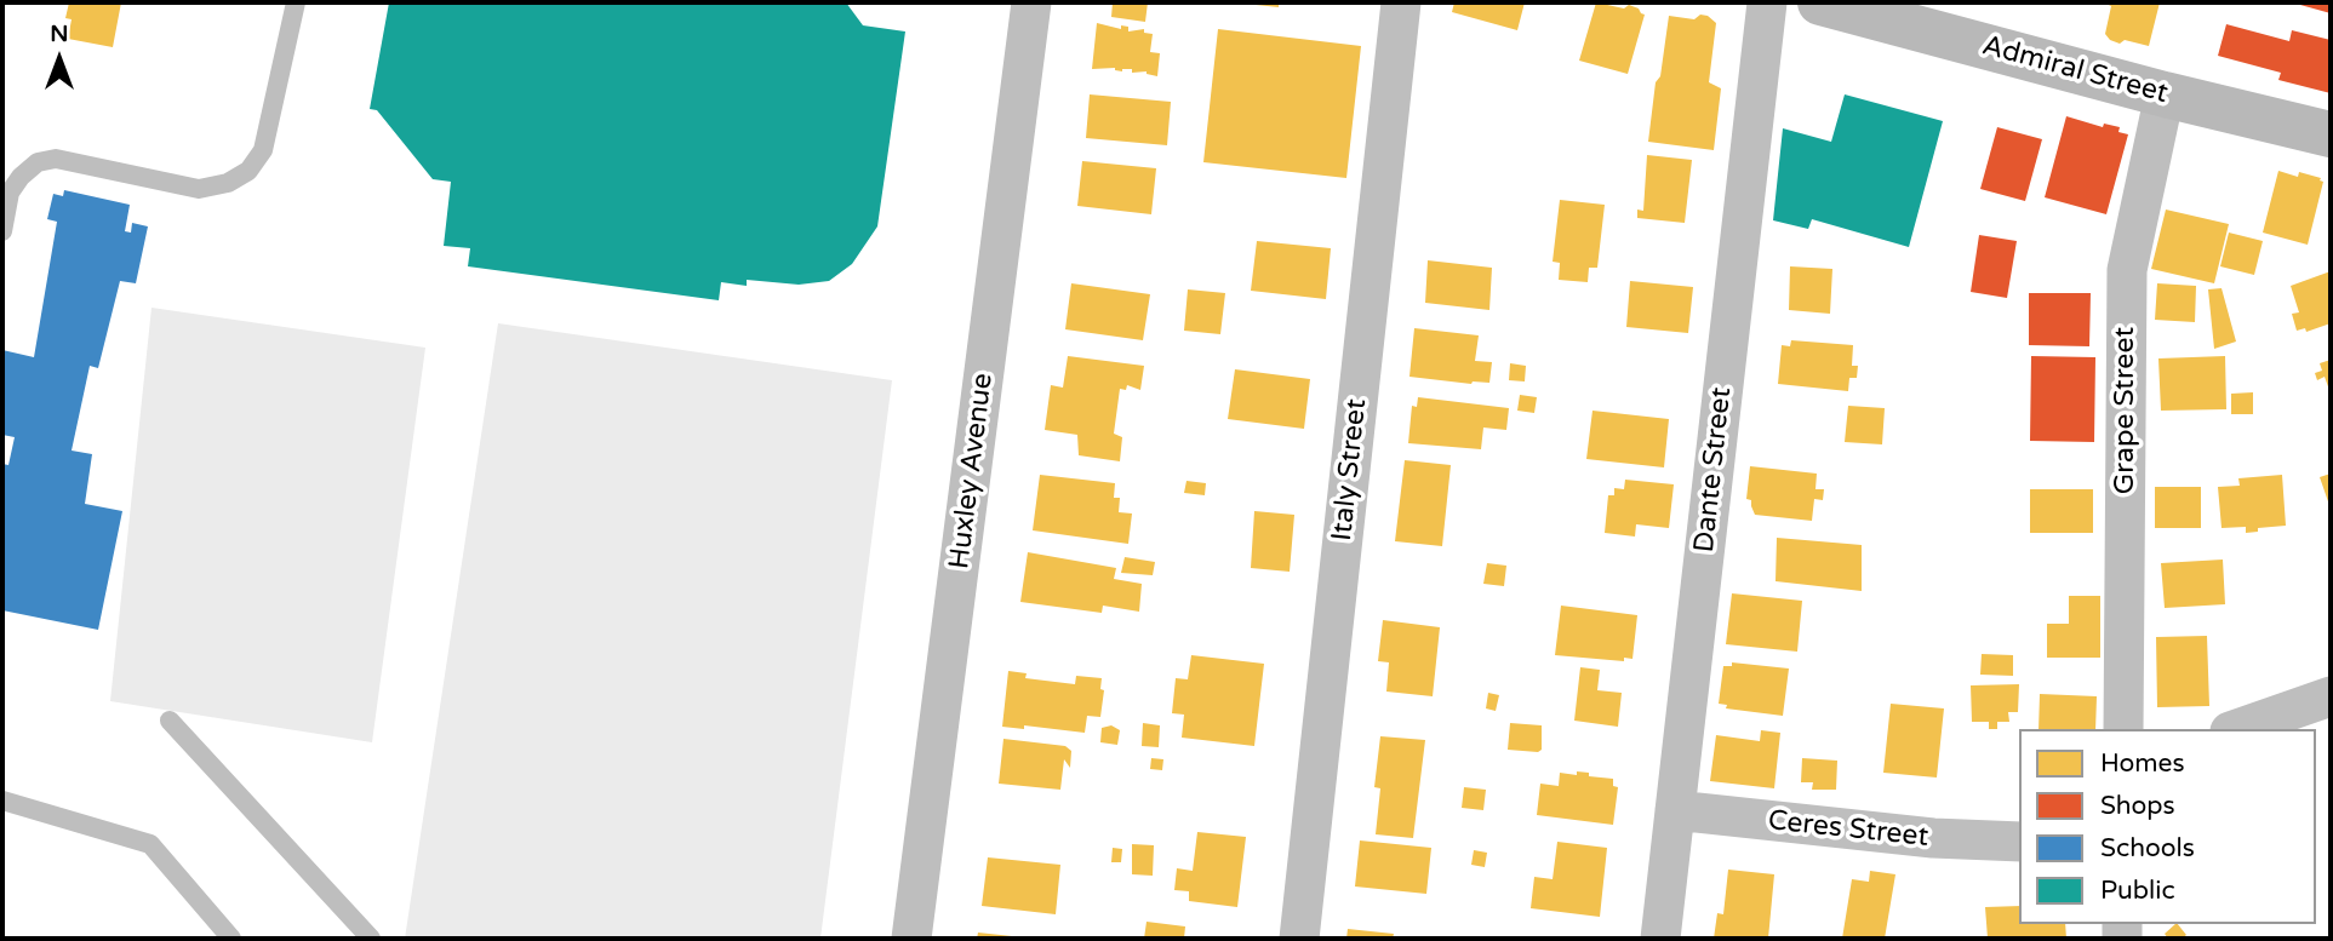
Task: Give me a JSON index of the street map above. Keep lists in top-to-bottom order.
{
  "streets": {
    "main road": ["Admiral Street"],
    "street": [
      "Grape Street",
      "Italy Street",
      "Dante Street",
      "Huxley Avenue",
      "Ceres Street"
    ]
  },
  "crossings": [
    ["Admiral Street", "Grape Street"],
    ["Dante Street", "Ceres Street"]
  ],
  "legend": [
    "Homes",
    "Shops",
    "Schools",
    "Public"
  ],
  "north": "top"
}
